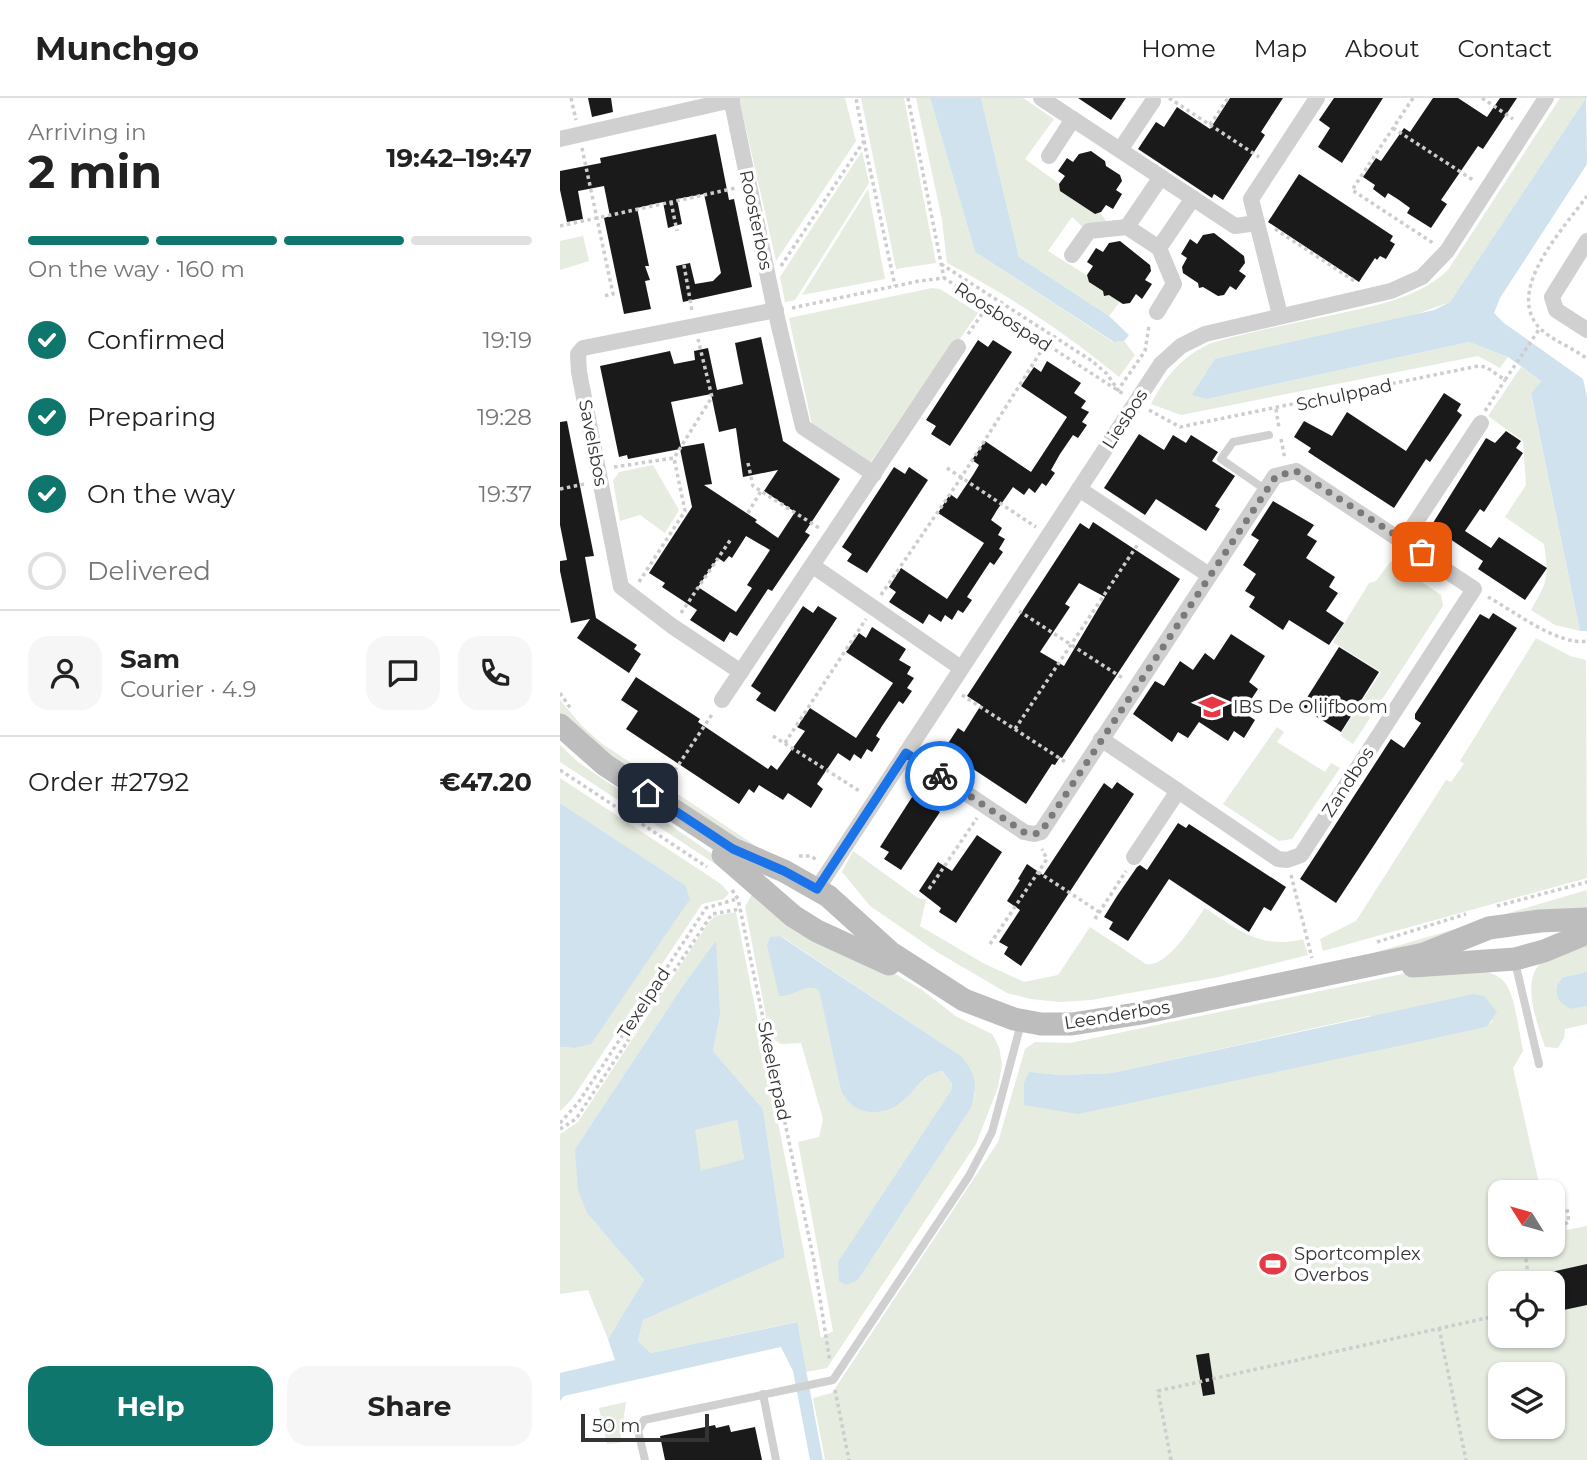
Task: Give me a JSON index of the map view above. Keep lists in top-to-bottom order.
{
  "streets": {
    "main road": ["Leenderbos"],
    "street": [
      "Roosterbos",
      "Liesbos",
      "Savelsbos",
      "Zandbos"
    ],
    "path": [
      "Roosbospad",
      "Schulppad",
      "Texelpad",
      "Skeelerpad"
    ]
  },
  "crossings": [
    ["Roosterbos", "Roosbospad"],
    ["Roosterbos", "Savelsbos"],
    ["Roosbospad", "Schulppad"],
    ["Roosbospad", "Liesbos"],
    ["Roosbospad", "Savelsbos"],
    ["Schulppad", "Liesbos"],
    ["Liesbos", "Leenderbos"],
    ["Texelpad", "Skeelerpad"]
  ],
  "places": {
    "school or university": ["IBS De Olijfboom"],
    "sports": ["Sportcomplex Overbos"]
  },
  "scale_bar": "50 m",
  "north": "top left",
  "page": {
    "header": "Munchgo",
    "nav": [
      "Home",
      "Map",
      "About",
      "Contact"
    ],
    "heading": ["2 min", "Arriving in", "19:42–19:47"],
    "panel": [
      "Sam",
      "Courier · 4.9",
      "Order #2792",
      "€47.20"
    ],
    "bar": "On the way · 160 m",
    "list": [
      ["Confirmed", "19:19"],
      ["Preparing", "19:28"],
      ["On the way", "19:37"],
      "Delivered"
    ],
    "buttons": ["Help", "Share"],
    "scale": "50 m"
  }
}
